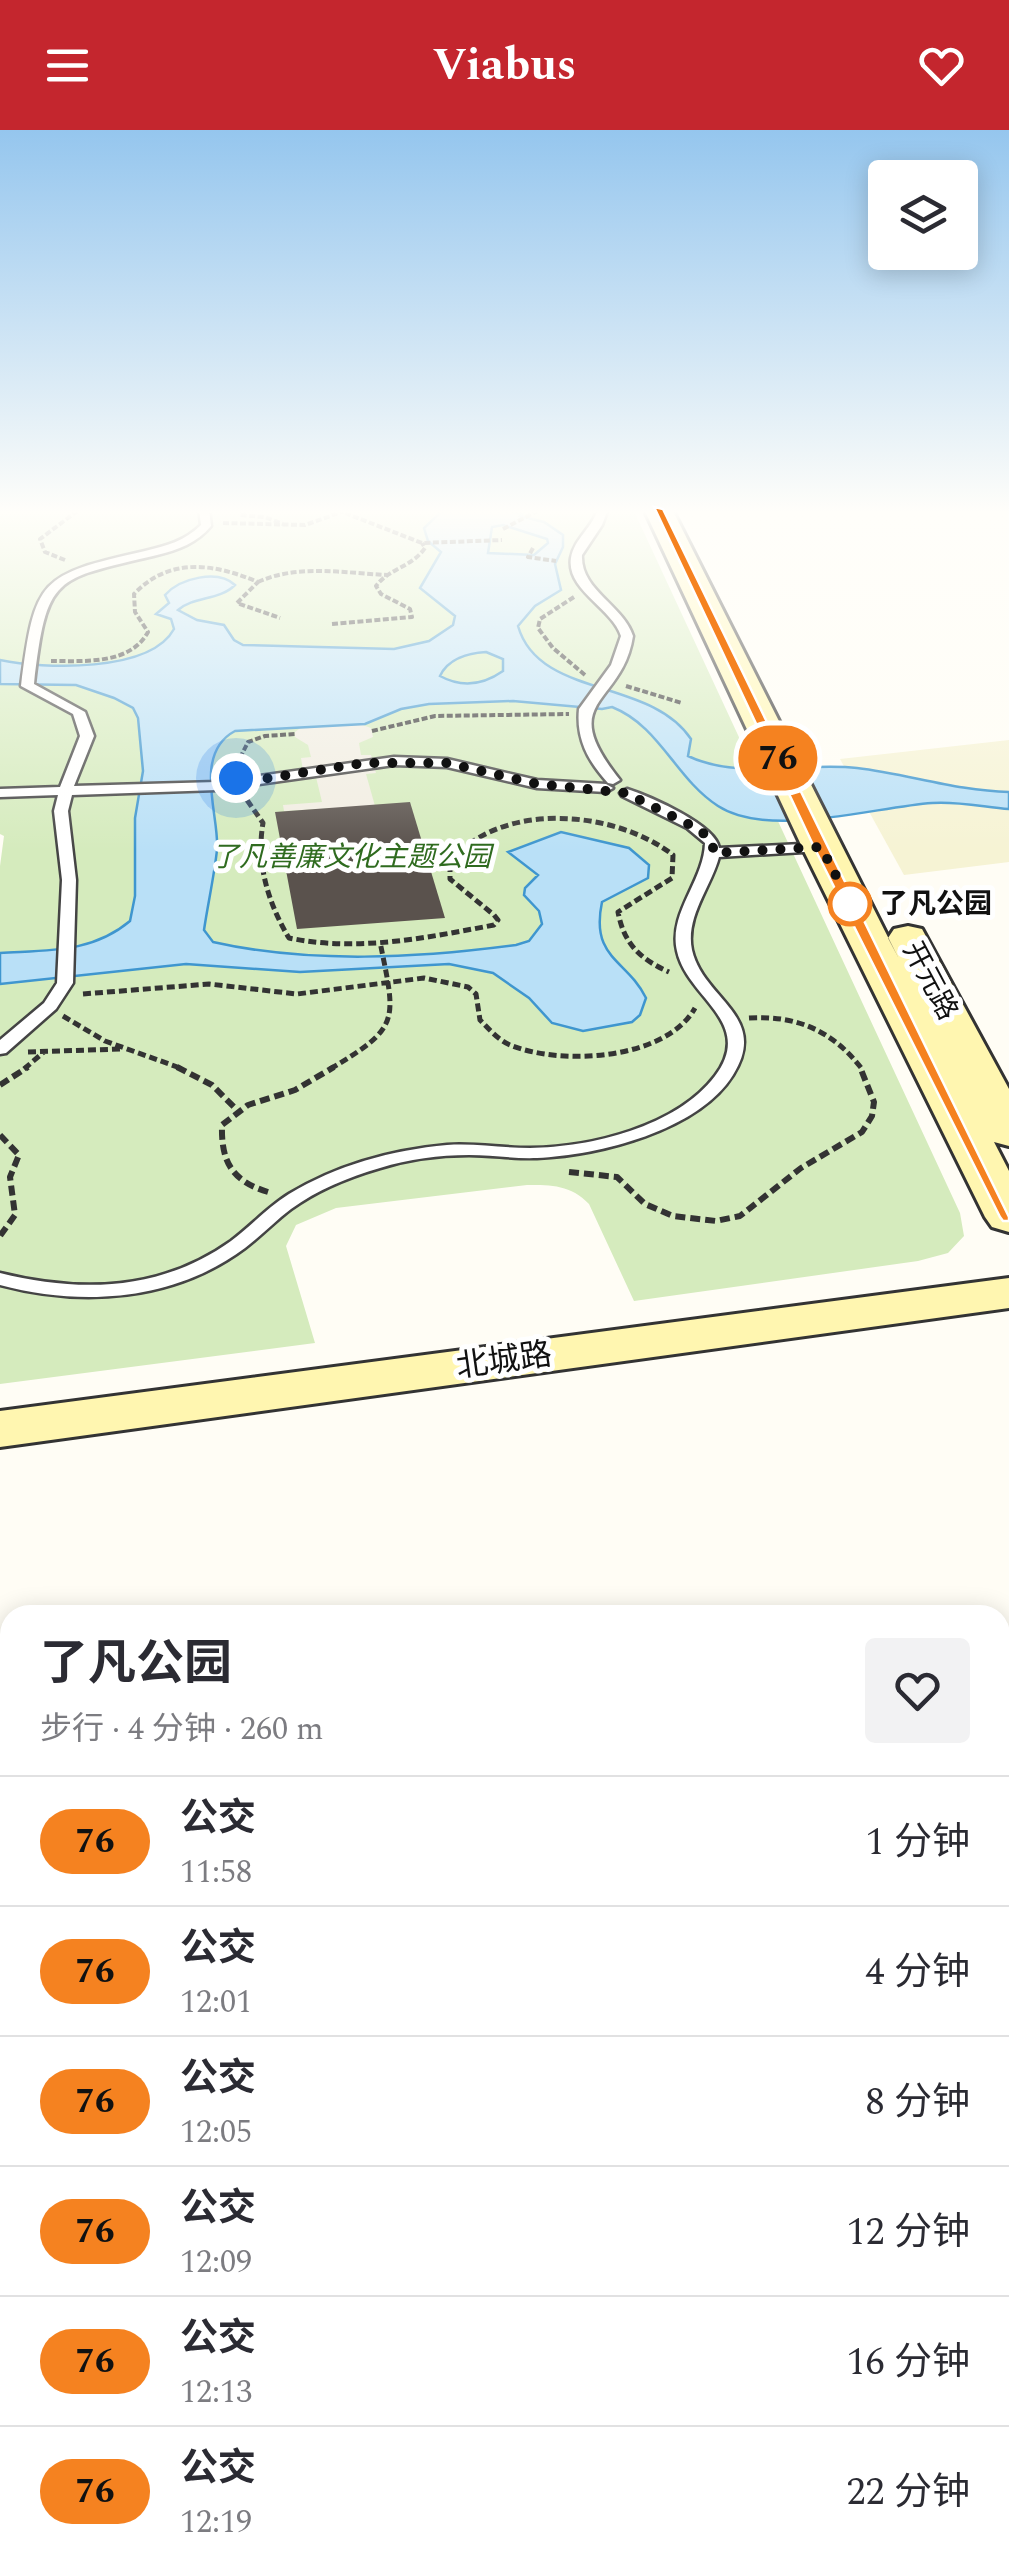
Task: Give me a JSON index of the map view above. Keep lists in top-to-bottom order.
{
  "streets": {
    "main road": ["开元路", "北城路"]
  },
  "parks": ["了凡善廉文化主题公园"],
  "places": ["了凡公园"],
  "lines": ["bus line 76"],
  "page": {
    "header": "Viabus",
    "on_map": "76",
    "heading": ["了凡公园", "步行 · 4 分钟 · 260 m"],
    "list": [
      {
        "mark": "76",
        "name": "公交",
        "note": "11:58",
        "value": "1 分钟"
      },
      {
        "mark": "76",
        "name": "公交",
        "note": "12:01",
        "value": "4 分钟"
      },
      {
        "mark": "76",
        "name": "公交",
        "note": "12:05",
        "value": "8 分钟"
      },
      {
        "mark": "76",
        "name": "公交",
        "note": "12:09",
        "value": "12 分钟"
      },
      {
        "mark": "76",
        "name": "公交",
        "note": "12:13",
        "value": "16 分钟"
      },
      {
        "mark": "76",
        "name": "公交",
        "note": "12:19",
        "value": "22 分钟"
      }
    ]
  }
}
